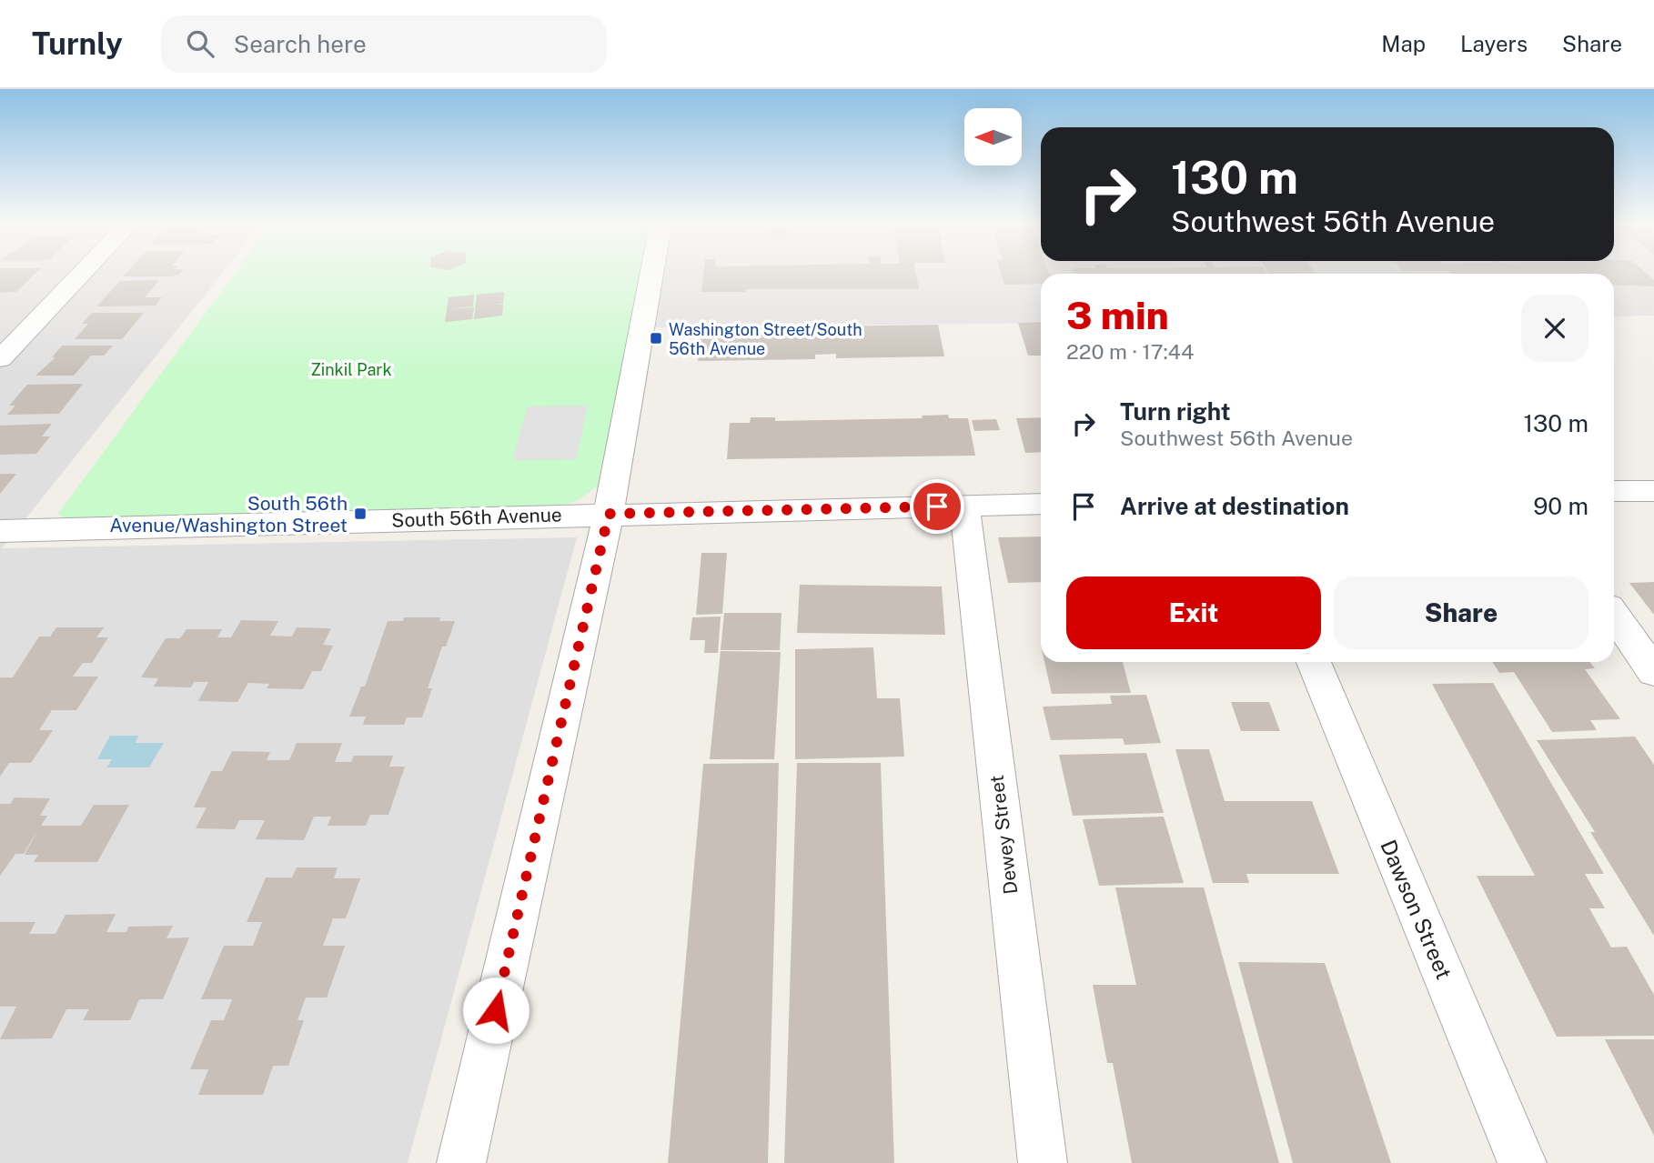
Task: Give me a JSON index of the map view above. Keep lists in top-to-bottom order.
{
  "streets": {
    "street": ["South 56th Avenue", "Dewey Street", "Dawson Street"]
  },
  "crossings": [
    ["South 56th Avenue", "Dewey Street"]
  ],
  "parks": ["Zinkil Park"],
  "places": {
    "transit": ["Washington Street/South 56th Avenue", "South 56th Avenue/Washington Street"]
  },
  "north": "left",
  "page": {
    "header": "Turnly",
    "search": "Search here",
    "nav": ["Map", "Layers", "Share"],
    "turn": ["130 m", "Southwest 56th Avenue"],
    "heading": ["3 min", "220 m · 17:44"],
    "list": [
      {
        "name": "Turn right",
        "note": "Southwest 56th Avenue",
        "value": "130 m"
      },
      {
        "name": "Arrive at destination",
        "value": "90 m"
      }
    ],
    "buttons": ["Exit", "Share"]
  }
}
